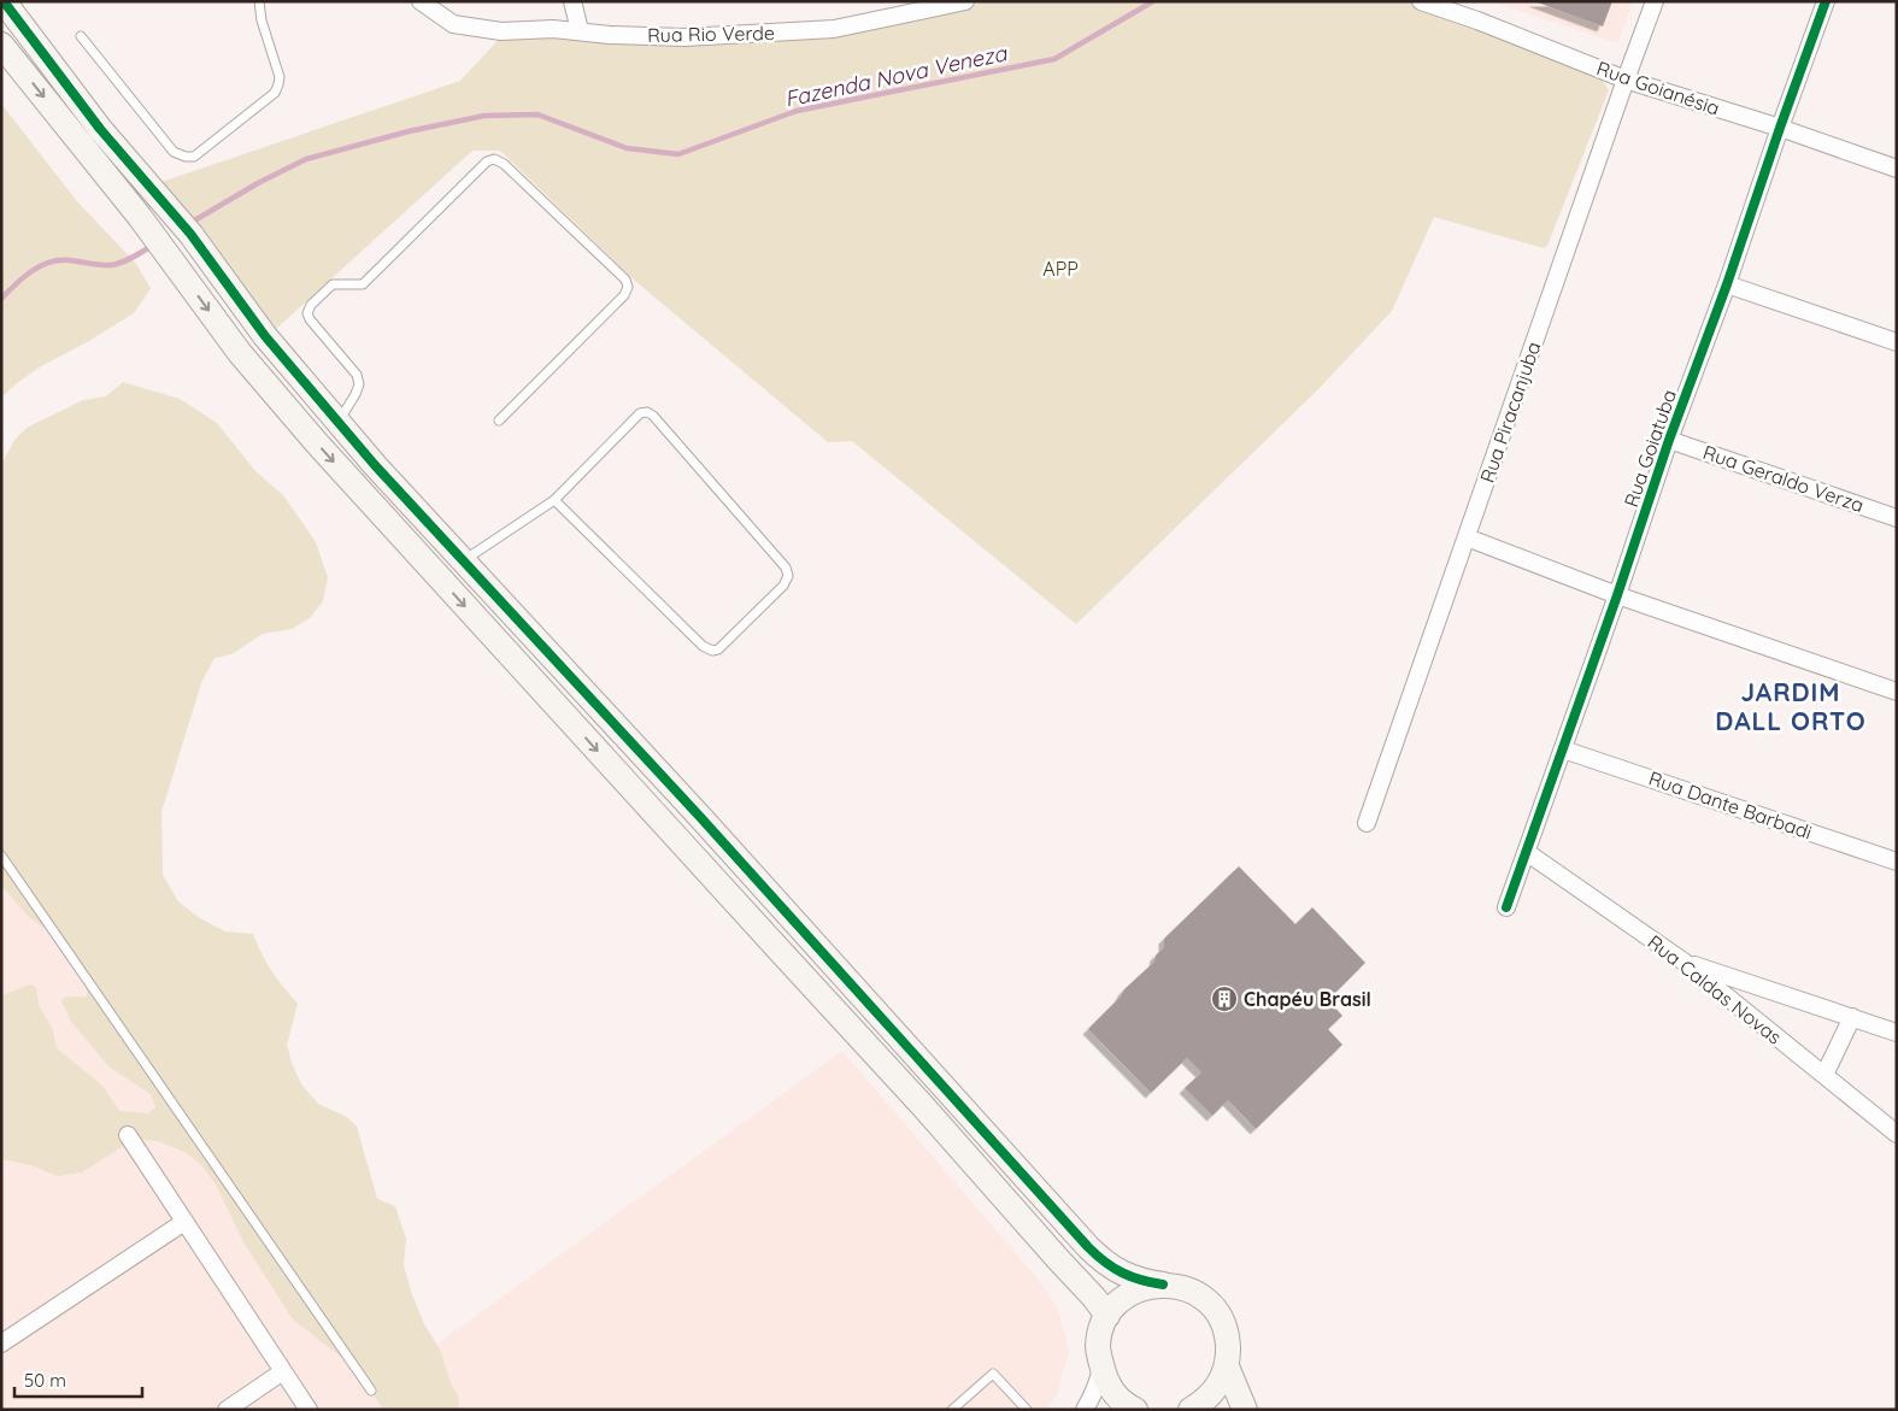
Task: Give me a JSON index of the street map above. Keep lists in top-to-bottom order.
{
  "streets": {
    "street": [
      "Rua Rio Verde",
      "Rua Goianésia",
      "Rua Piracanjuba",
      "Rua Goiatuba",
      "Rua Geraldo Verza",
      "Rua Dante Barbadi",
      "Rua Caldas Novas"
    ]
  },
  "crossings": [
    ["Rua Goianésia", "Rua Piracanjuba"],
    ["Rua Goianésia", "Rua Goiatuba"],
    ["Rua Goiatuba", "Rua Geraldo Verza"],
    ["Rua Goiatuba", "Rua Dante Barbadi"],
    ["Rua Goiatuba", "Rua Caldas Novas"]
  ],
  "districts": ["JARDIM DALL ORTO"],
  "water": ["Fazenda Nova Veneza"],
  "parks": ["APP"],
  "places": {
    "building": ["Chapéu Brasil"]
  },
  "scale_bar": "50 m"
}
